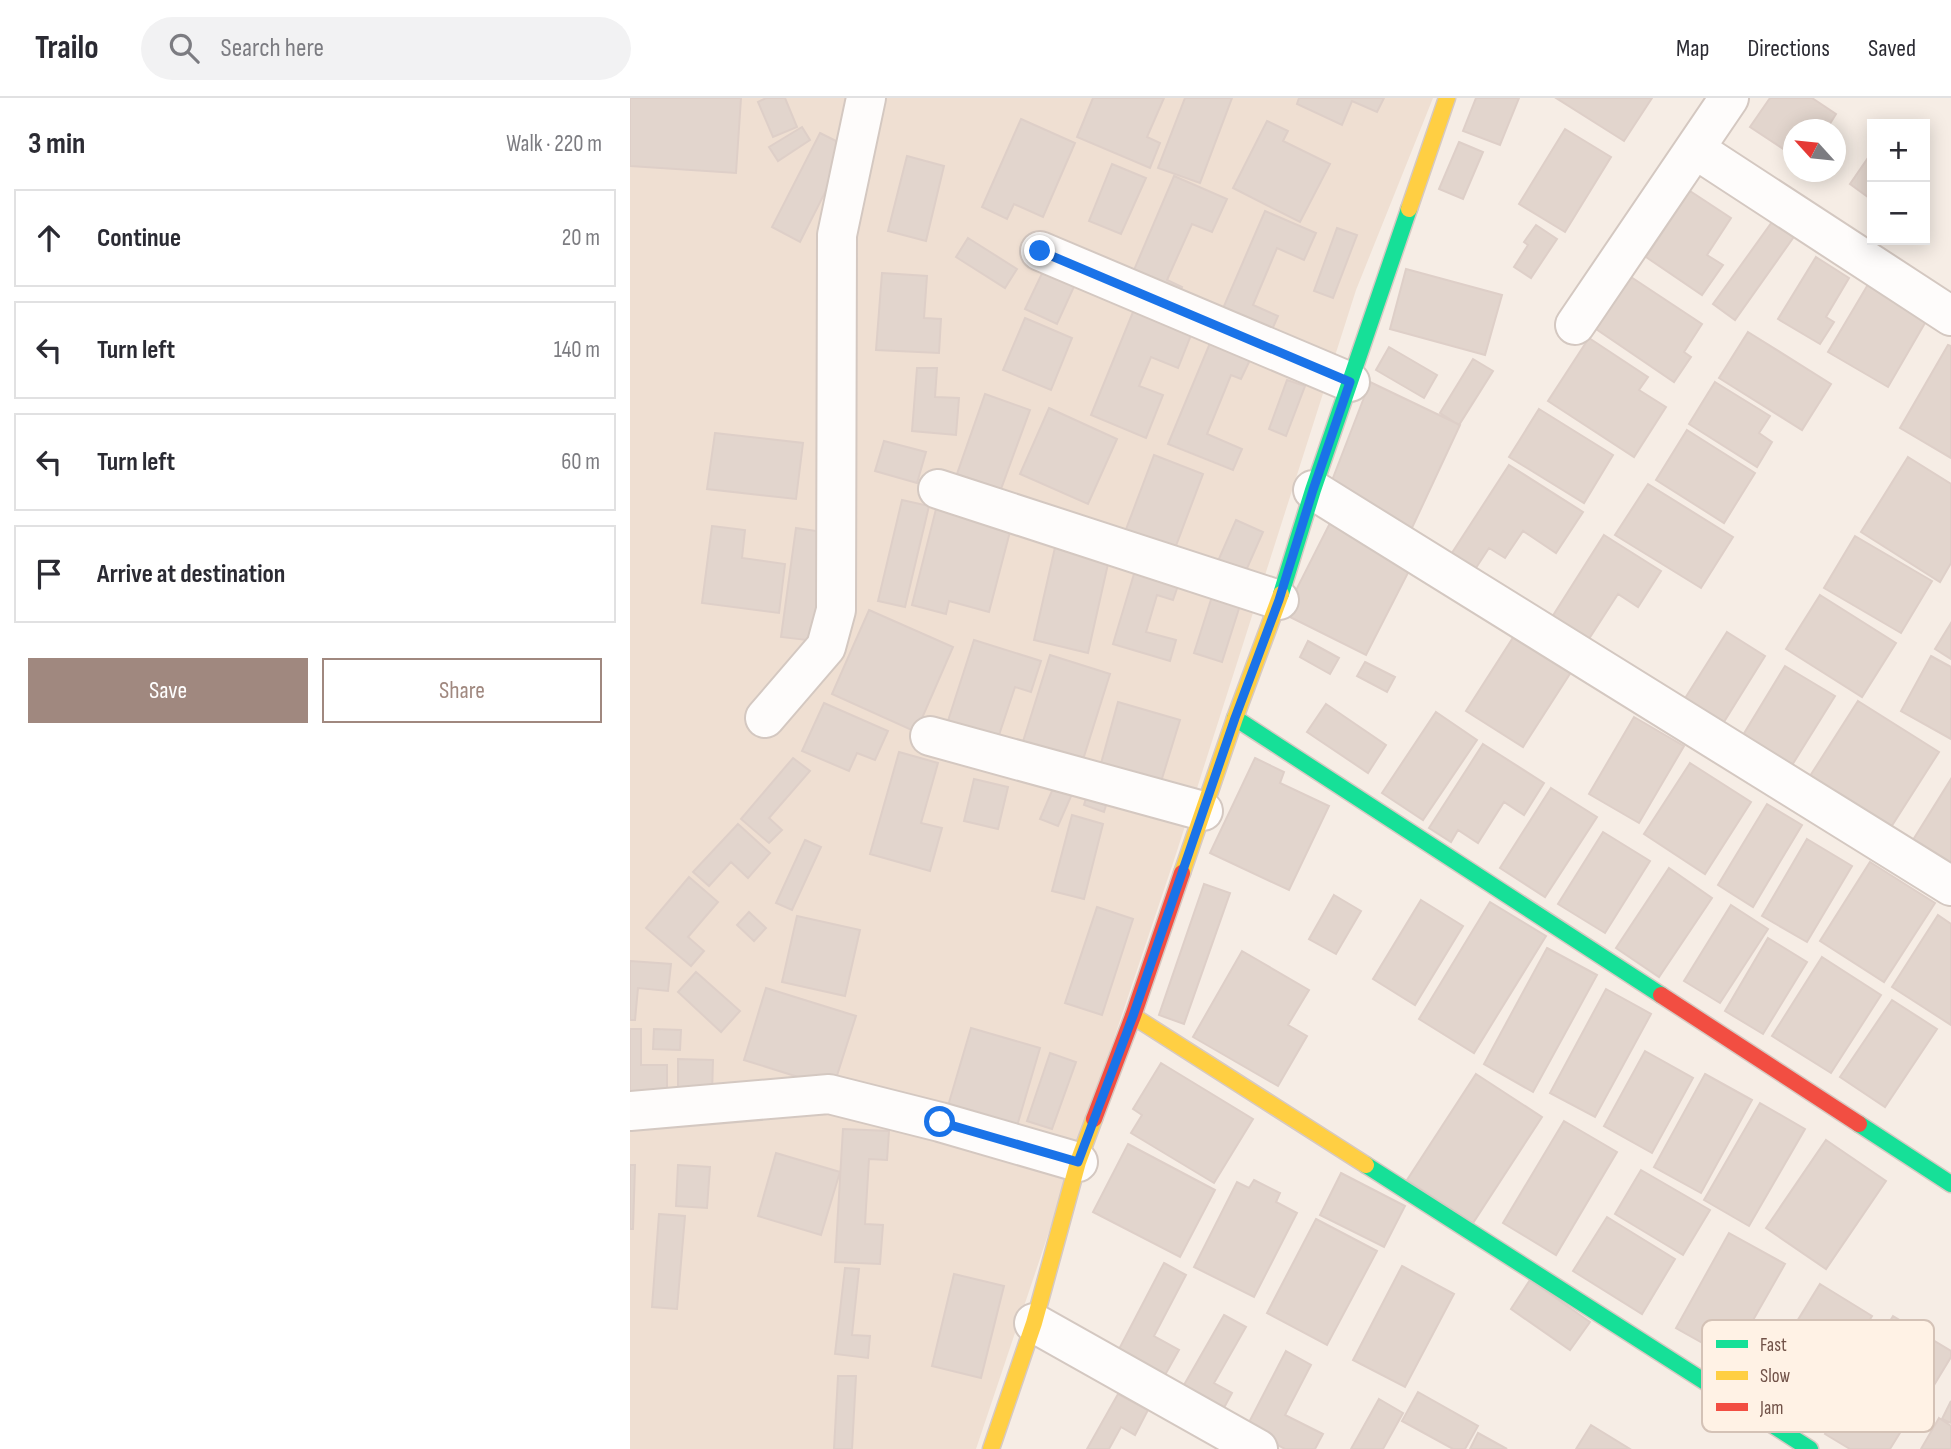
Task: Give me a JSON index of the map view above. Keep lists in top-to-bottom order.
{
  "legend": ["Fast", "Slow", "Jam"],
  "north": "top left",
  "page": {
    "header": "Trailo",
    "search": "Search here",
    "nav": ["Map", "Directions", "Saved"],
    "heading": ["3 min", "Walk · 220 m"],
    "map_buttons": ["+", "−"],
    "list": [
      ["Continue", "20 m"],
      ["Turn left", "140 m"],
      ["Turn left", "60 m"],
      "Arrive at destination"
    ],
    "buttons": ["Save", "Share"]
  }
}
